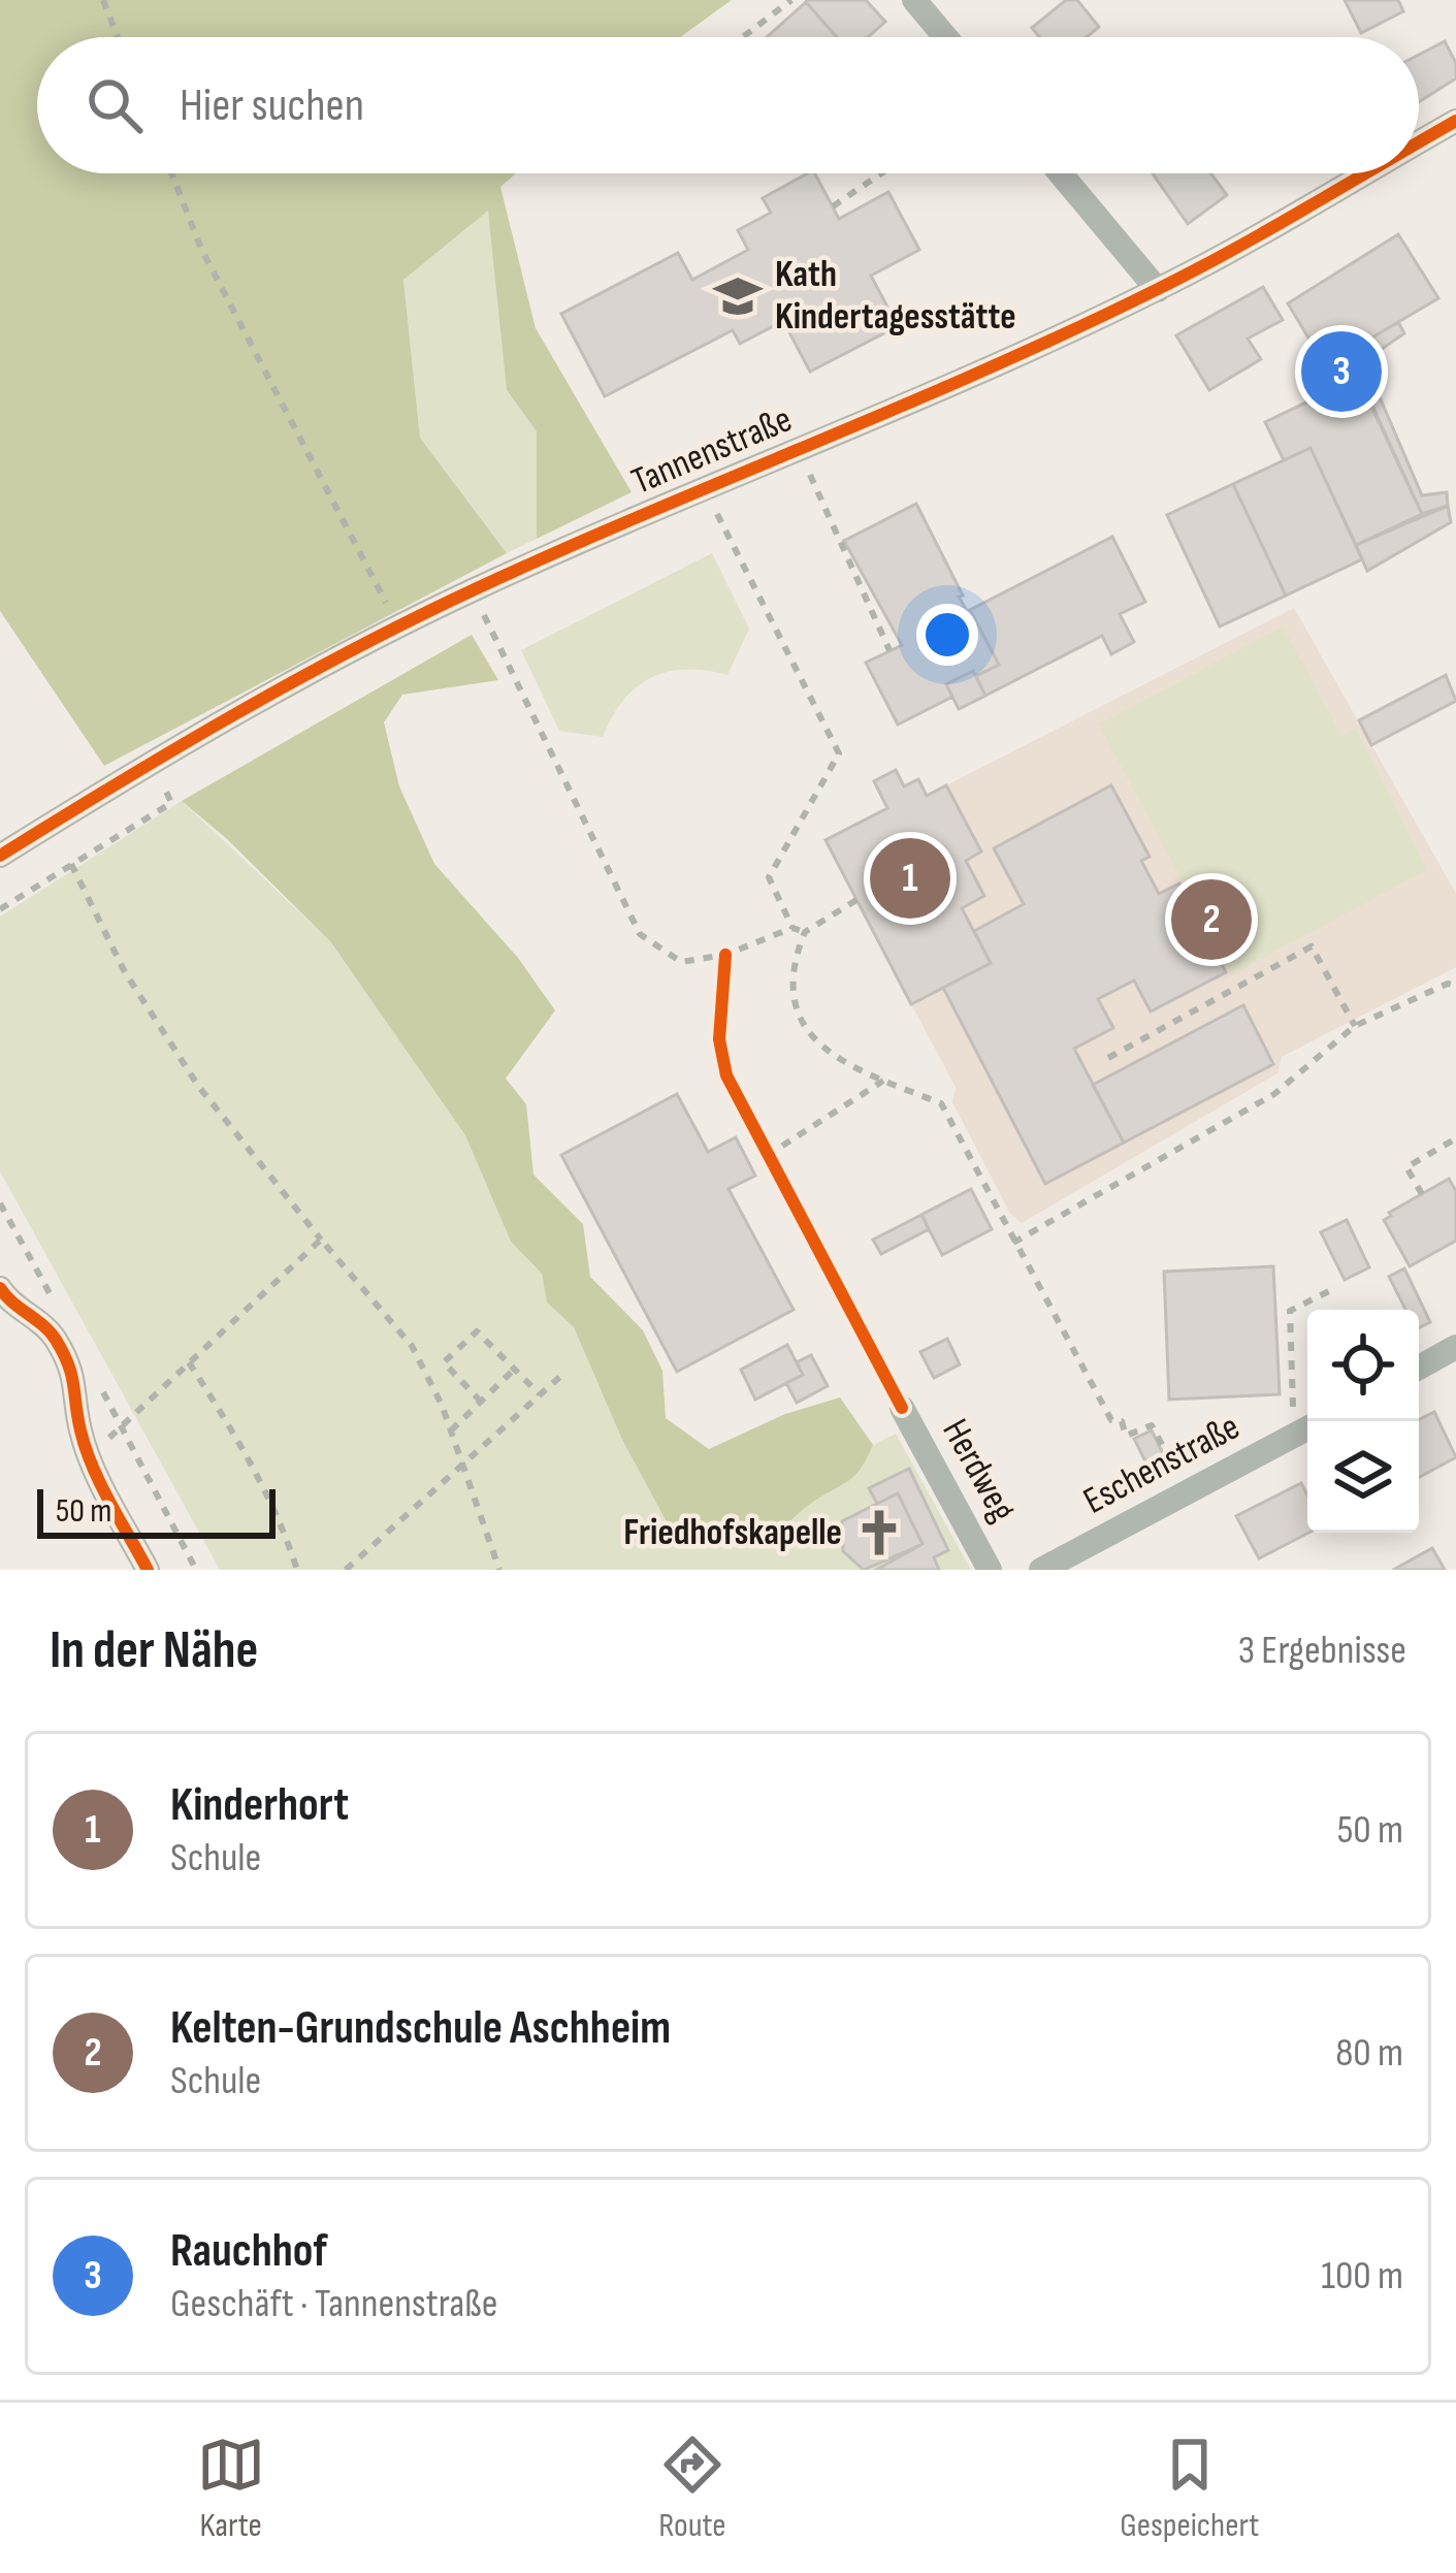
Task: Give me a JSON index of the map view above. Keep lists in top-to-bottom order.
{
  "streets": {
    "street": ["Tannenstraße", "Eschenstraße", "Herdweg"]
  },
  "places": {
    "school or university": ["Kath Kindertagesstätte"],
    "church": ["Friedhofskapelle"]
  },
  "scale_bar": "50 m",
  "page": {
    "search": "Hier suchen",
    "pins": ["3", "1", "2"],
    "scale": "50 m",
    "heading": ["In der Nähe", "3 Ergebnisse"],
    "list": [
      {
        "mark": "1",
        "name": "Kinderhort",
        "note": "Schule",
        "value": "50 m"
      },
      {
        "mark": "2",
        "name": "Kelten-Grundschule Aschheim",
        "note": "Schule",
        "value": "80 m"
      },
      {
        "mark": "3",
        "name": "Rauchhof",
        "note": "Geschäft · Tannenstraße",
        "value": "100 m"
      }
    ],
    "nav": ["Karte", "Route", "Gespeichert"]
  }
}
